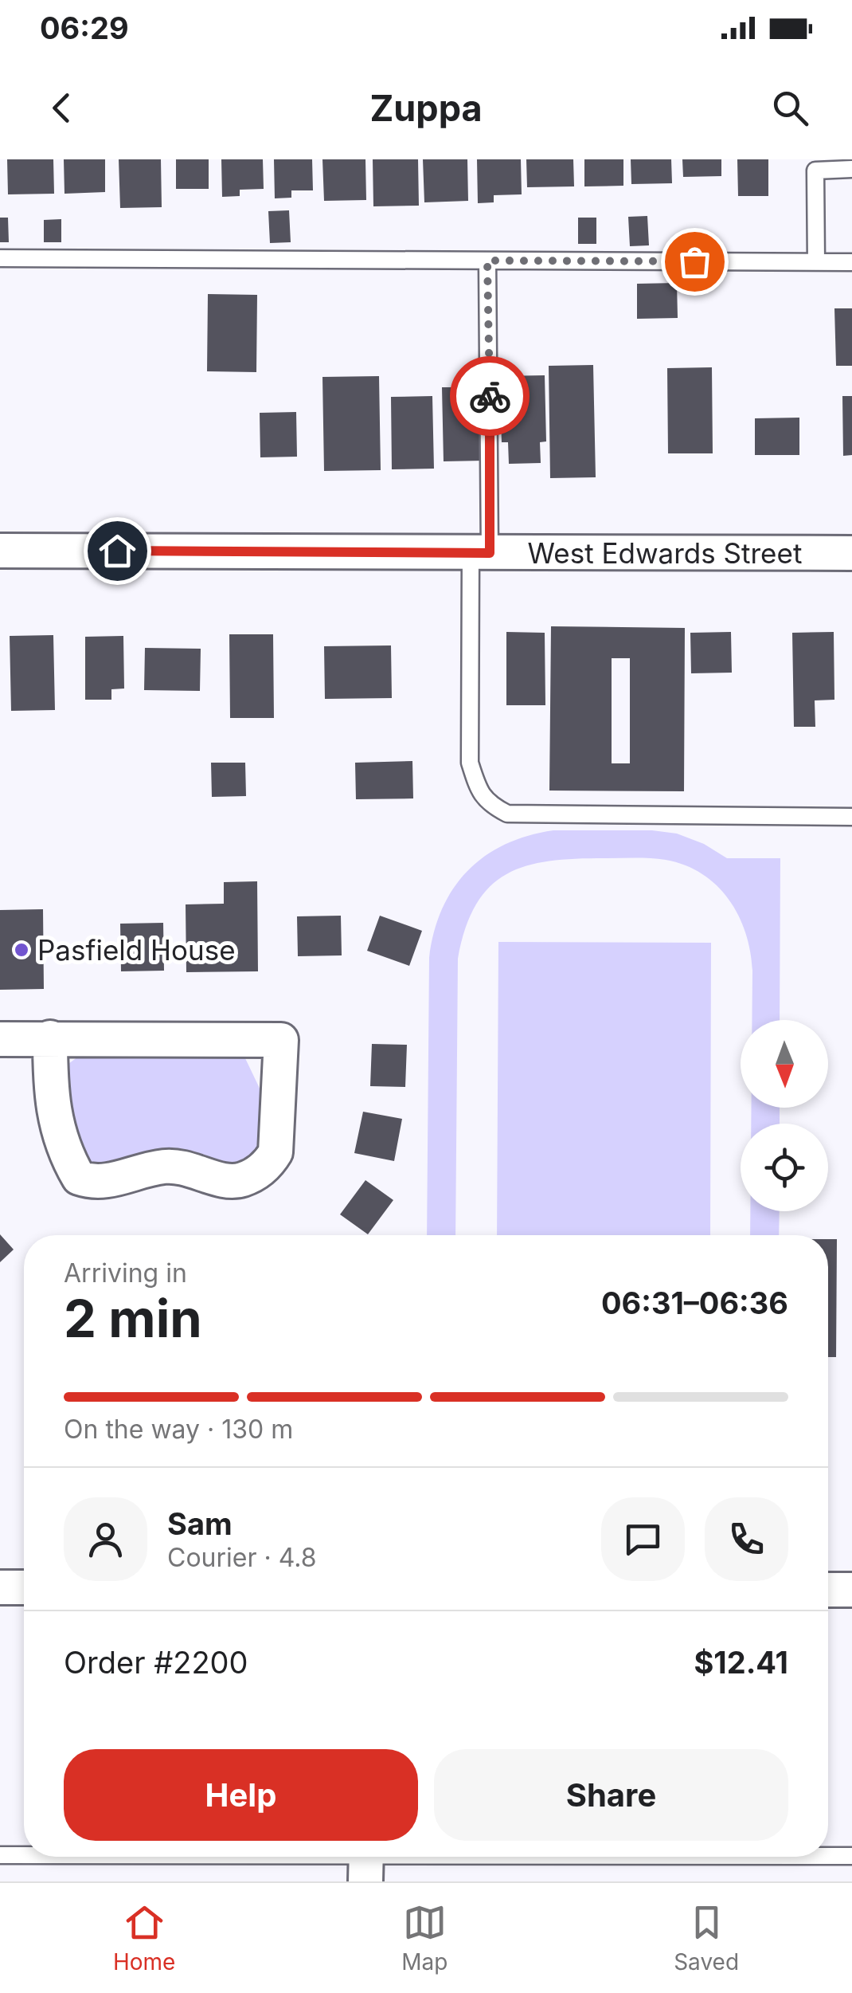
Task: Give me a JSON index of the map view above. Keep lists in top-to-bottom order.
{
  "streets": {
    "street": ["West Edwards Street"]
  },
  "places": ["Pasfield House"],
  "north": "bottom",
  "page": {
    "status": "06:29",
    "header": "Zuppa",
    "heading": ["2 min", "Arriving in", "06:31–06:36"],
    "panel": [
      "Sam",
      "Courier · 4.8",
      "Order #2200",
      "$12.41"
    ],
    "bar": "On the way · 130 m",
    "buttons": ["Help", "Share"],
    "tabs": ["Home", "Map", "Saved"]
  }
}
